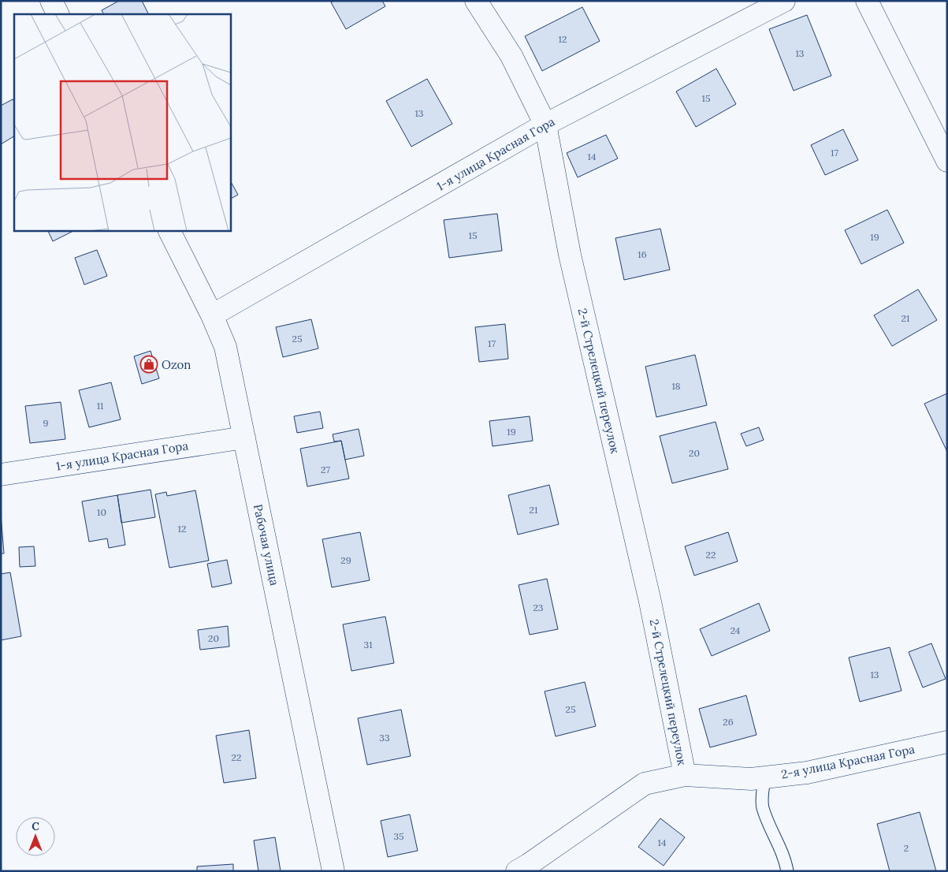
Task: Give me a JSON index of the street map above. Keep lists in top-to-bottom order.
{
  "streets": {
    "street": [
      "1-я улица Красная Гора",
      "2-й Стрелецкий переулок",
      "Рабочая улица",
      "2-я улица Красная Гора"
    ]
  },
  "crossings": [
    ["1-я улица Красная Гора", "2-й Стрелецкий переулок"],
    ["1-я улица Красная Гора", "Рабочая улица"],
    ["2-й Стрелецкий переулок", "2-я улица Красная Гора"]
  ],
  "places": {
    "shop": ["Ozon"]
  },
  "house_numbers": [
    "12",
    "13",
    "15",
    "13",
    "17",
    "14",
    "15",
    "19",
    "16",
    "21",
    "25",
    "17",
    "18",
    "11",
    "9",
    "19",
    "20",
    "27",
    "21",
    "10",
    "12",
    "22",
    "29",
    "23",
    "24",
    "20",
    "31",
    "13",
    "25",
    "26",
    "33",
    "22",
    "35",
    "14",
    "2"
  ],
  "north": "top"
}
